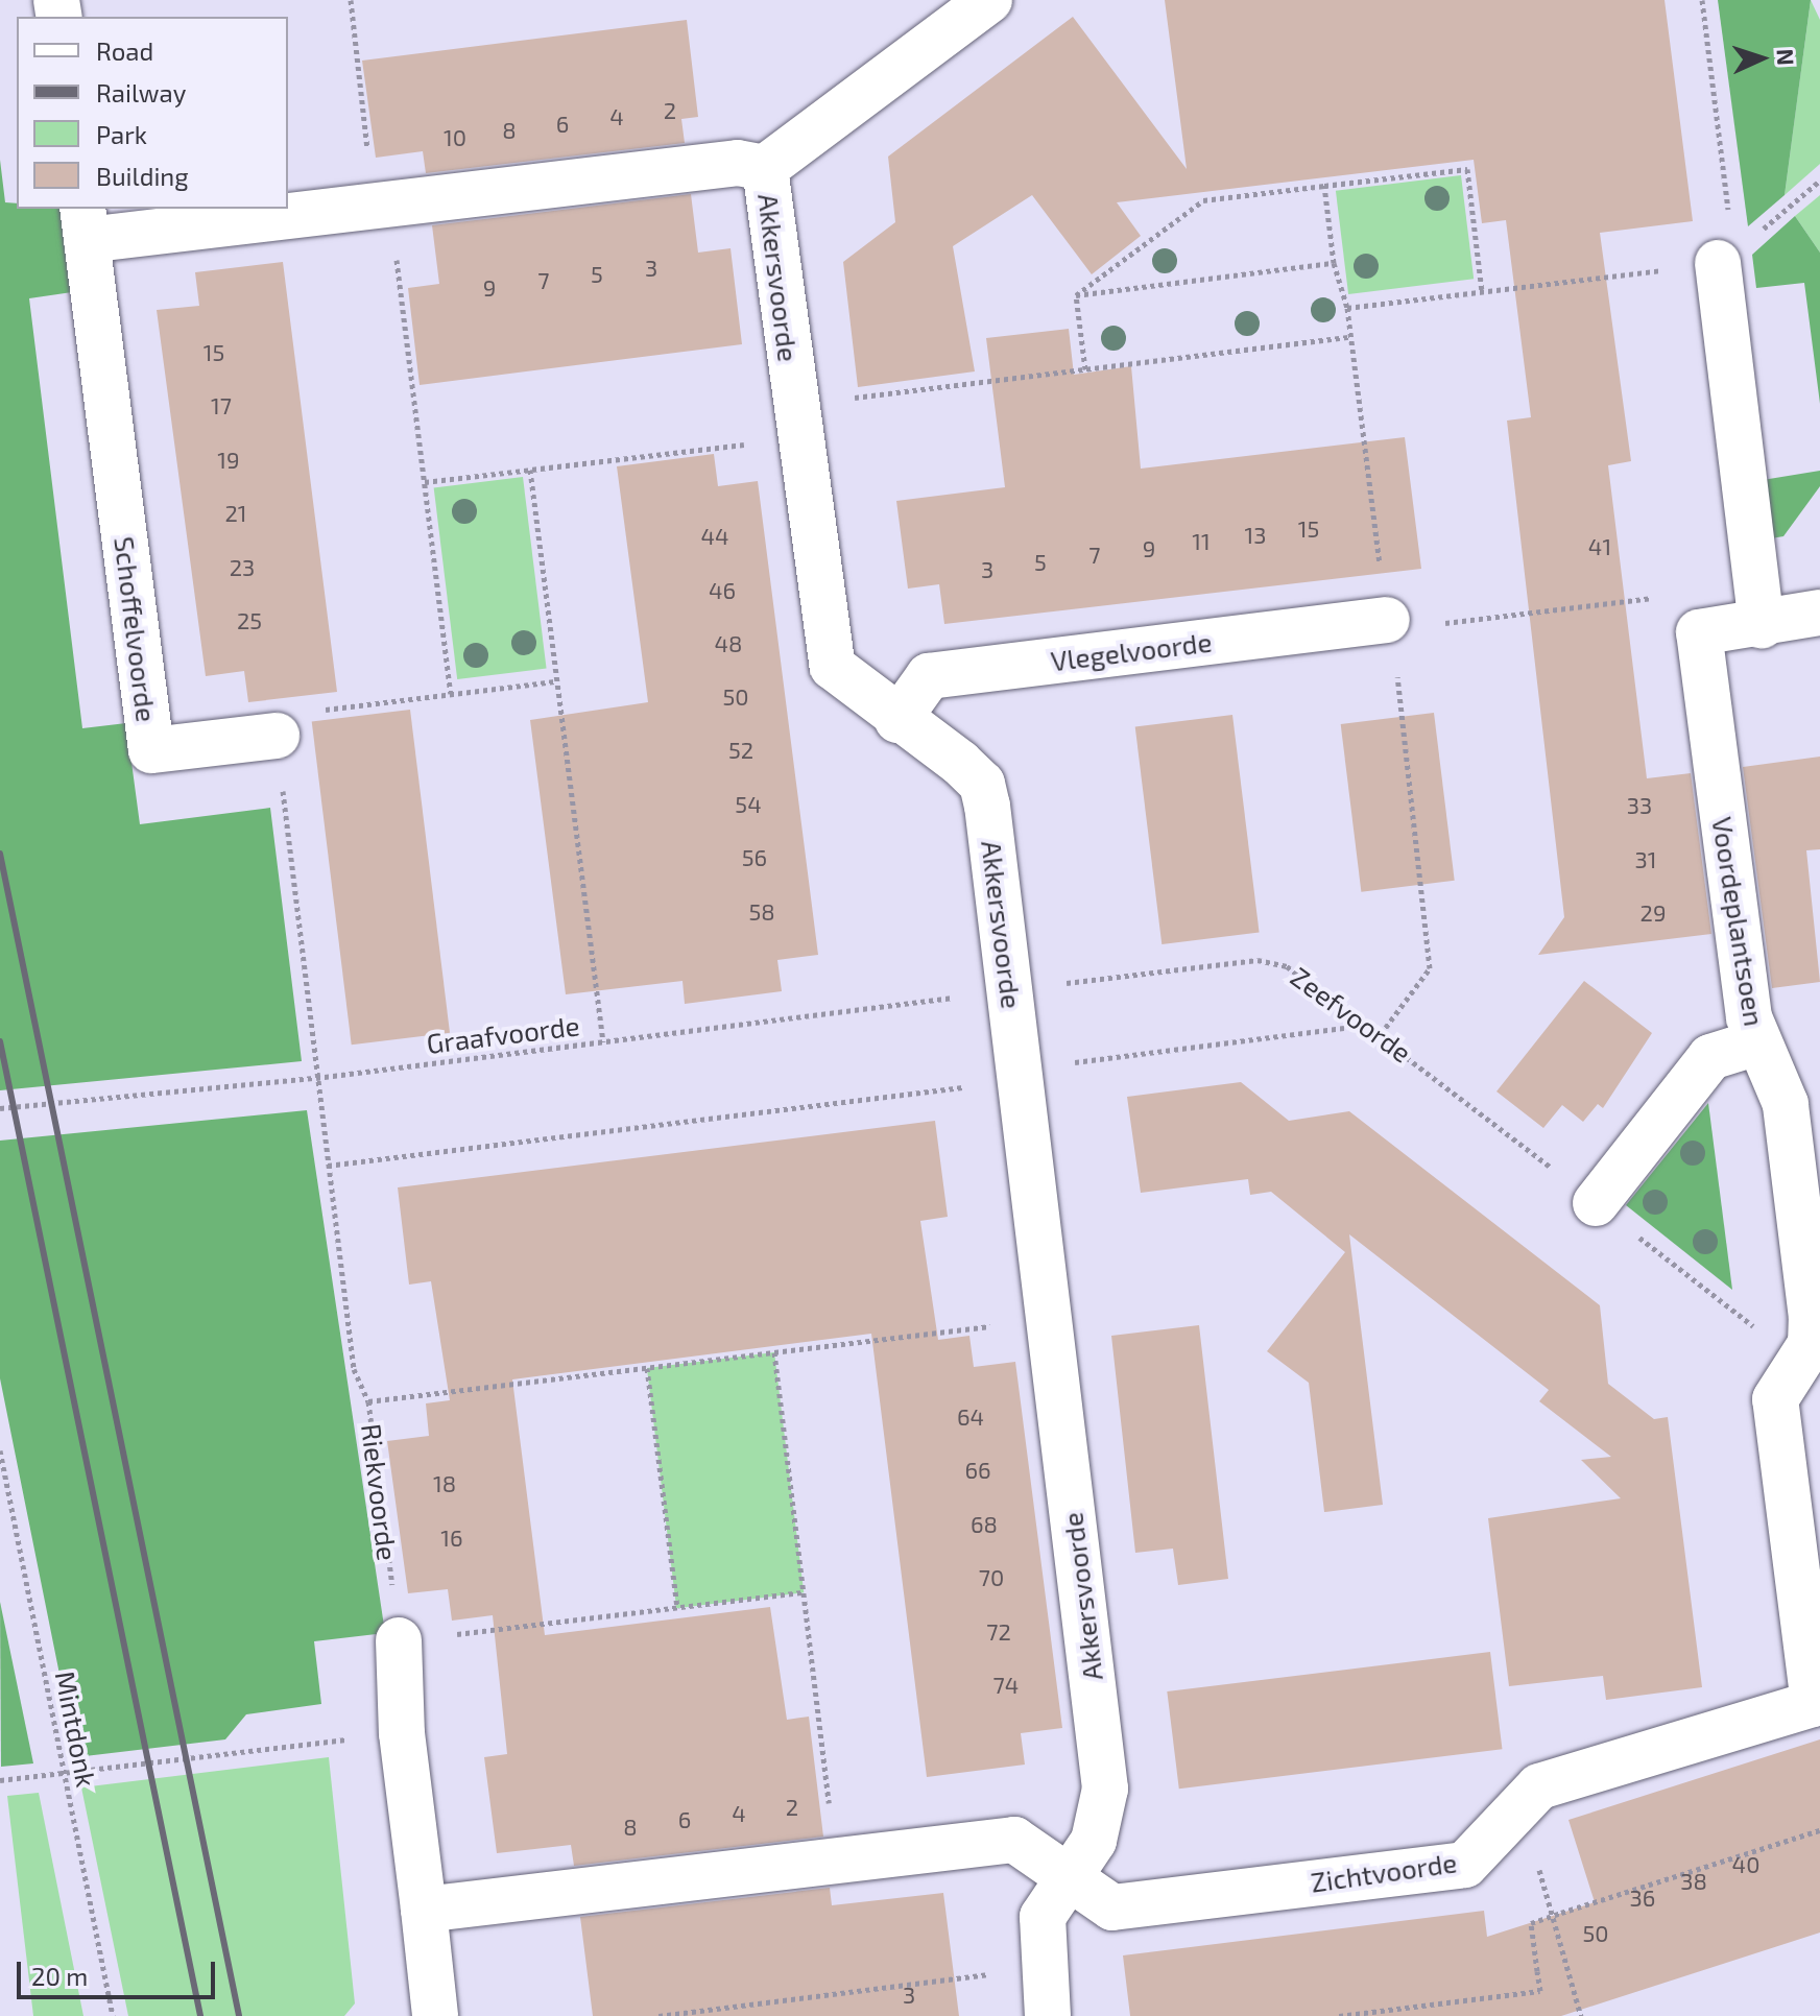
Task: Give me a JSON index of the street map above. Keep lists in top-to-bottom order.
{
  "streets": {
    "street": [
      "Akkersvoorde",
      "Schoffelvoorde",
      "Vlegelvoorde",
      "Voordeplantsoen",
      "Zichtvoorde"
    ],
    "path": [
      "Zeefvoorde",
      "Graafvoorde",
      "Riekvoorde",
      "Mintdonk"
    ]
  },
  "crossings": [
    ["Akkersvoorde", "Schoffelvoorde"],
    ["Akkersvoorde", "Vlegelvoorde"],
    ["Akkersvoorde", "Zeefvoorde"],
    ["Akkersvoorde", "Graafvoorde"],
    ["Akkersvoorde", "Zichtvoorde"],
    ["Voordeplantsoen", "Zeefvoorde"],
    ["Voordeplantsoen", "Zichtvoorde"],
    ["Zeefvoorde", "Graafvoorde"],
    ["Graafvoorde", "Riekvoorde"]
  ],
  "house_numbers": [
    "2",
    "4",
    "6",
    "8",
    "10",
    "3",
    "5",
    "7",
    "9",
    "15",
    "17",
    "19",
    "21",
    "15",
    "13",
    "44",
    "11",
    "41",
    "9",
    "7",
    "5",
    "23",
    "3",
    "46",
    "25",
    "48",
    "50",
    "52",
    "54",
    "33",
    "56",
    "31",
    "58",
    "29",
    "64",
    "66",
    "18",
    "68",
    "16",
    "70",
    "72",
    "74",
    "2",
    "4",
    "6",
    "8",
    "40",
    "38",
    "36",
    "50",
    "3"
  ],
  "legend": [
    "Road",
    "Railway",
    "Park",
    "Building"
  ],
  "scale_bar": "20 m",
  "north": "right"
}
